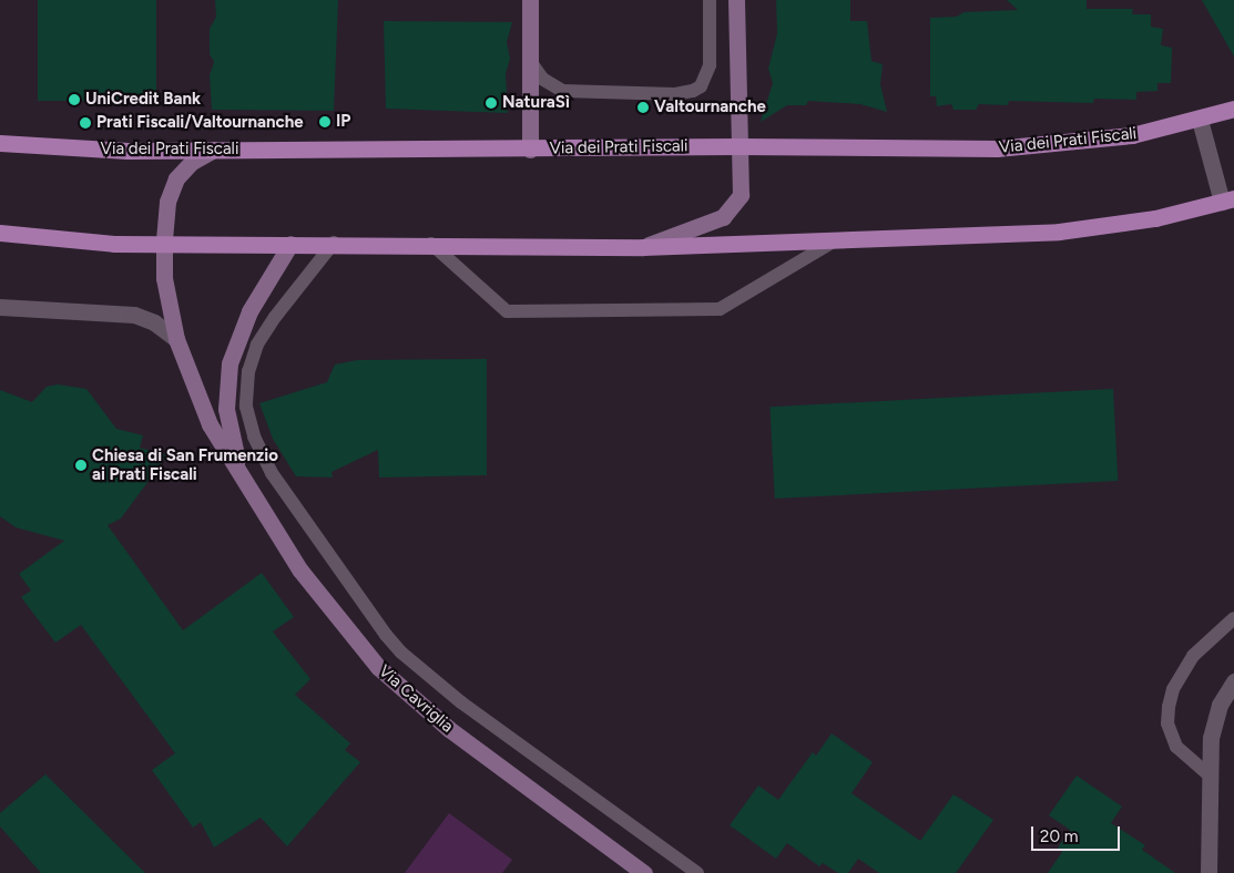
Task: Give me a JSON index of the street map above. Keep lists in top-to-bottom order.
{
  "streets": {
    "main road": ["Via dei Prati Fiscali"],
    "street": ["Via Cavriglia"]
  },
  "crossings": [
    ["Via dei Prati Fiscali", "Via Cavriglia"]
  ],
  "places": [
    "UniCredit Bank",
    "NaturaSì",
    "Valtournanche",
    "IP",
    "Prati Fiscali/Valtournanche",
    "Chiesa di San Frumenzio ai Prati Fiscali"
  ],
  "scale_bar": "20 m"
}
